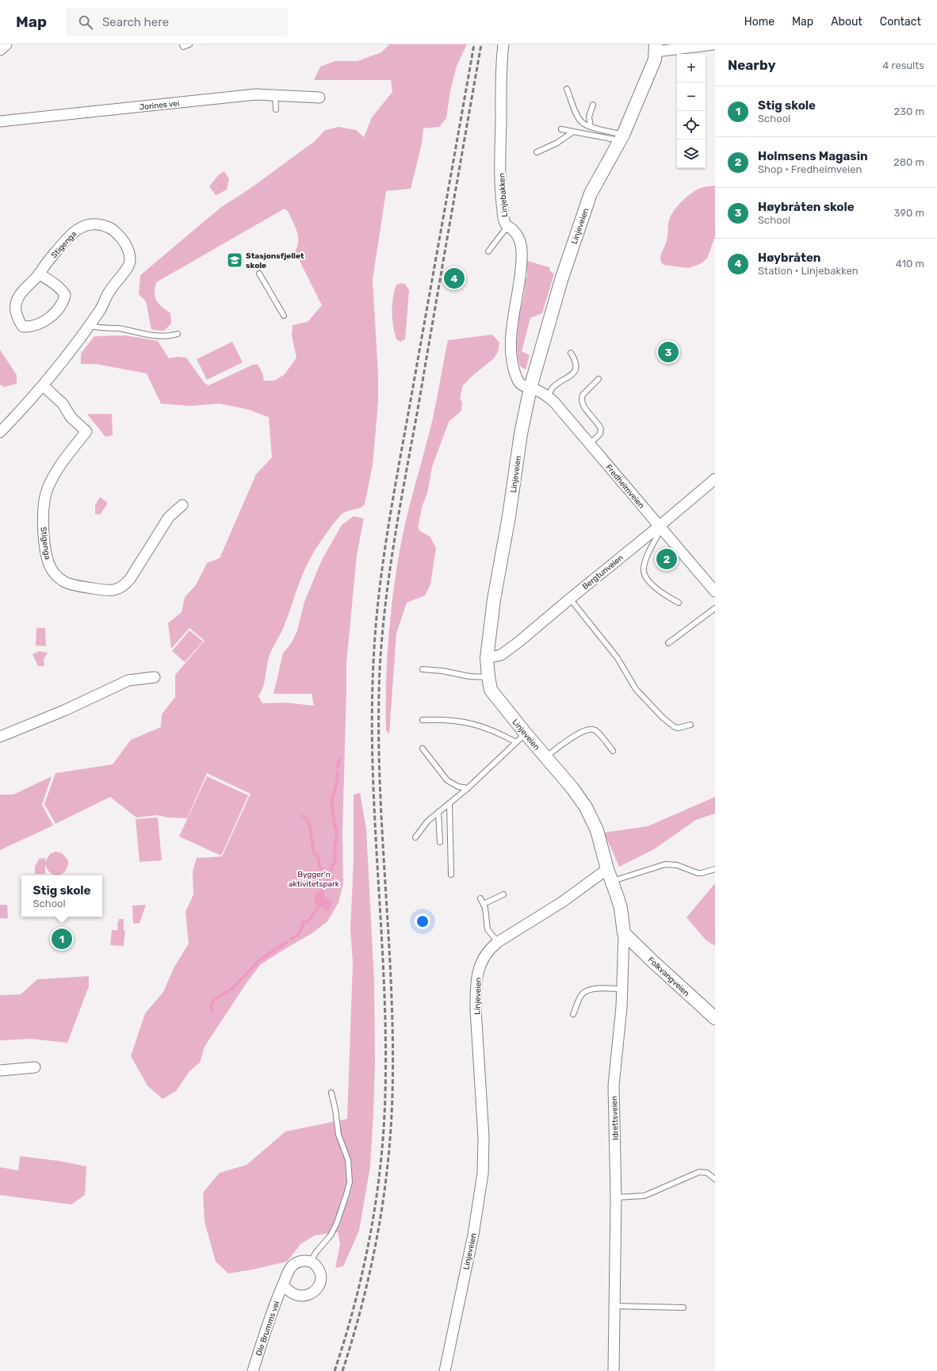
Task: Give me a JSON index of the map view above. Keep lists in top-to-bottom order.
{
  "streets": {
    "street": [
      "Jorines vei",
      "Linjebakken",
      "Linjeveien",
      "Stigenga",
      "Fredheimveien",
      "Bergtunveien",
      "Folkvangveien",
      "Idrettsveien",
      "Ole Brumms vei"
    ]
  },
  "crossings": [
    ["Linjebakken", "Linjeveien"],
    ["Linjebakken", "Fredheimveien"],
    ["Linjeveien", "Fredheimveien"],
    ["Linjeveien", "Bergtunveien"],
    ["Linjeveien", "Idrettsveien"],
    ["Fredheimveien", "Bergtunveien"],
    ["Folkvangveien", "Idrettsveien"]
  ],
  "parks": ["Bygger'n aktivitetspark"],
  "places": {
    "school or university": ["Stasjonsfjellet skole"]
  },
  "page": {
    "header": "Map",
    "search": "Search here",
    "nav": [
      "Home",
      "Map",
      "About",
      "Contact"
    ],
    "heading": ["Nearby", "4 results"],
    "map_buttons": ["+", "−"],
    "list": [
      {
        "mark": "1",
        "name": "Stig skole",
        "note": "School",
        "value": "230 m"
      },
      {
        "mark": "2",
        "name": "Holmsens Magasin",
        "note": "Shop · Fredheimveien",
        "value": "280 m"
      },
      {
        "mark": "3",
        "name": "Høybråten skole",
        "note": "School",
        "value": "390 m"
      },
      {
        "mark": "4",
        "name": "Høybråten",
        "note": "Station · Linjebakken",
        "value": "410 m"
      }
    ],
    "pins": [
      "4",
      "3",
      "2",
      "1"
    ],
    "popup": ["Stig skole", "School"]
  }
}
